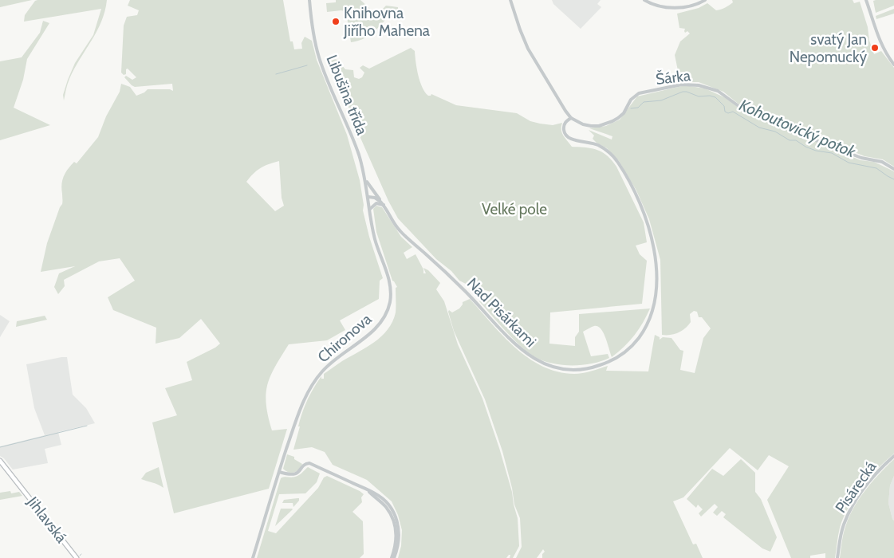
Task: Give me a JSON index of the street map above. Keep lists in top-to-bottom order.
{
  "streets": {
    "main road": ["Jihlavská"],
    "street": [
      "Šárka",
      "Libušina třída",
      "Nad Pisárkami",
      "Chironova",
      "Pisárecká"
    ]
  },
  "crossings": [
    ["Šárka", "Nad Pisárkami"],
    ["Libušina třída", "Chironova"]
  ],
  "water": ["Kohoutovický potok"],
  "parks": ["Velké pole"],
  "places": ["Knihovna Jiřího Mahena", "svatý Jan Nepomucký"]
}
